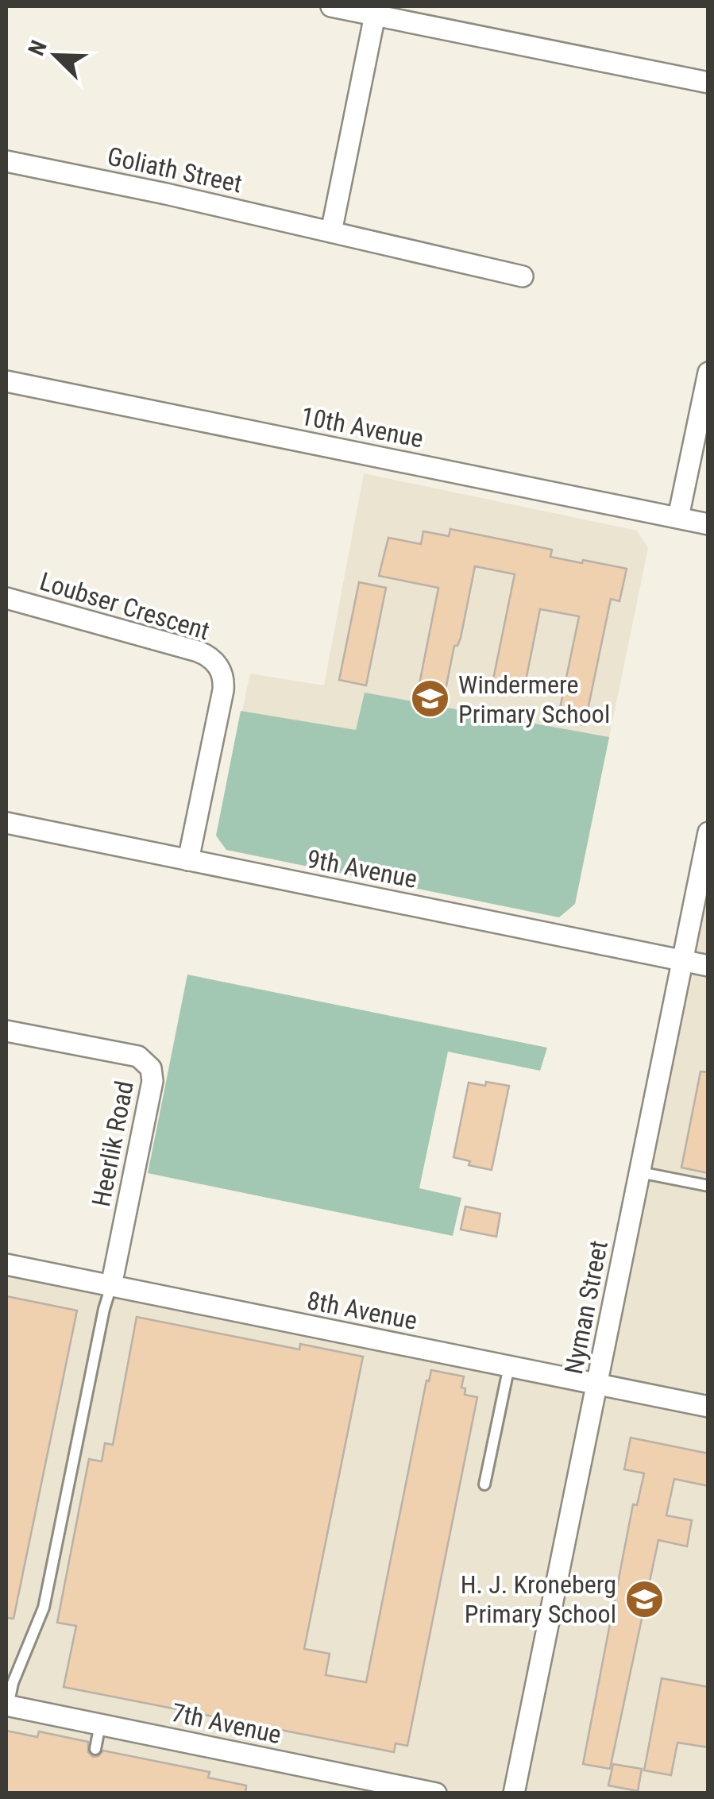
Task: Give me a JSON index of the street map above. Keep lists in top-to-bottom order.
{
  "streets": {
    "street": [
      "Goliath Street",
      "10th Avenue",
      "Loubser Crescent",
      "9th Avenue",
      "Heerlik Road",
      "Nyman Street",
      "8th Avenue",
      "7th Avenue"
    ]
  },
  "crossings": [
    ["Loubser Crescent", "9th Avenue"],
    ["9th Avenue", "Nyman Street"],
    ["Heerlik Road", "8th Avenue"],
    ["Nyman Street", "8th Avenue"]
  ],
  "places": {
    "school or university": ["Windermere Primary School", "H. J. Kroneberg Primary School"]
  },
  "north": "top left"
}
